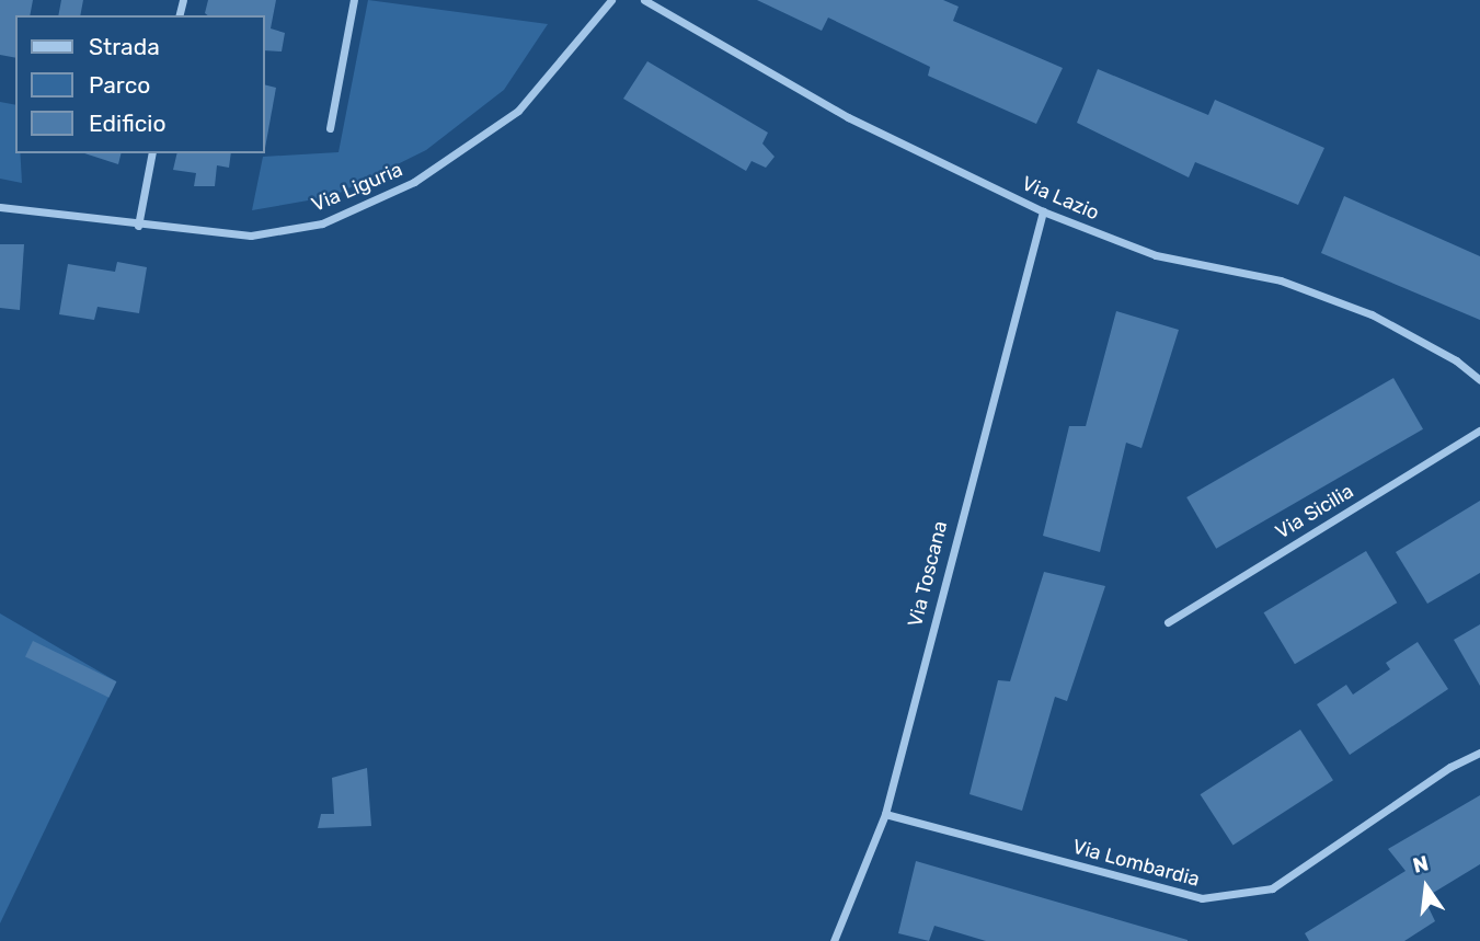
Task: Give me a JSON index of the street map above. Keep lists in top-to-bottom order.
{
  "streets": {
    "street": [
      "Via Liguria",
      "Via Lazio",
      "Via Sicilia",
      "Via Toscana",
      "Via Lombardia"
    ]
  },
  "crossings": [
    ["Via Lazio", "Via Toscana"],
    ["Via Toscana", "Via Lombardia"]
  ],
  "legend": ["Strada", "Parco", "Edificio"],
  "north": "top"
}
